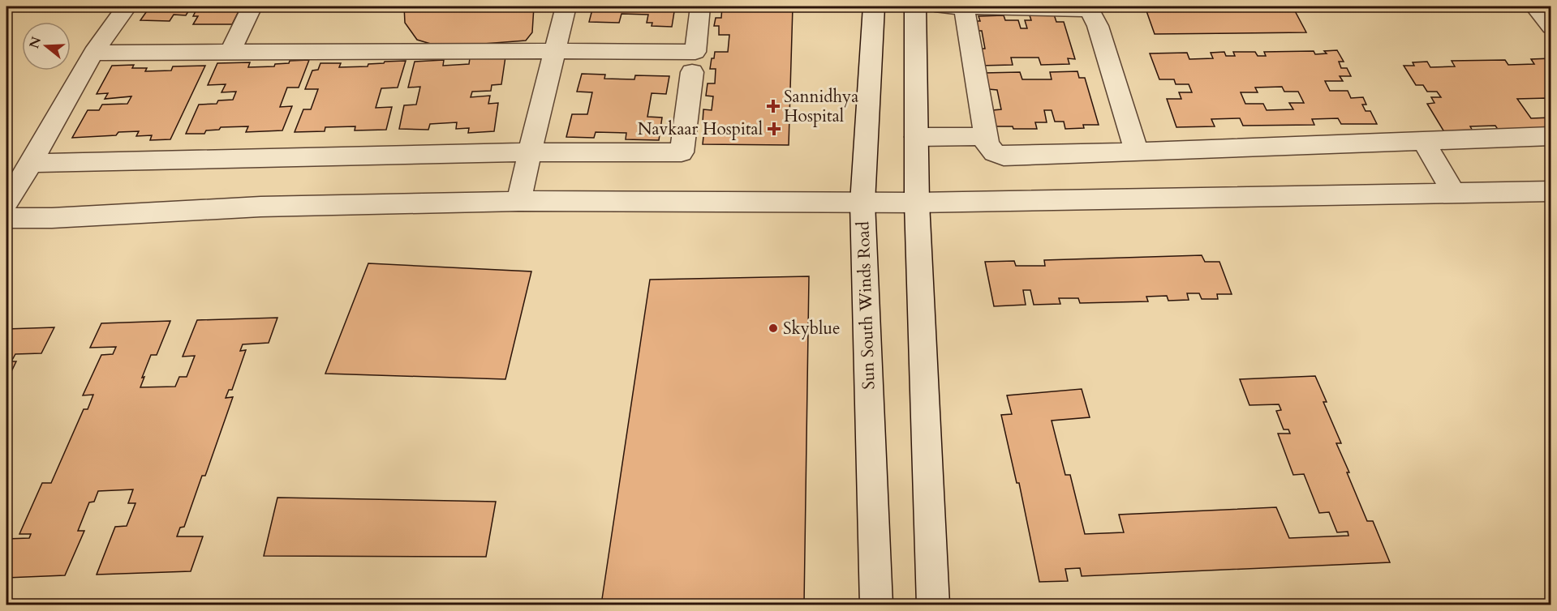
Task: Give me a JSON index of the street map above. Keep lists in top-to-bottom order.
{
  "streets": {
    "street": ["Sun South Winds Road"]
  },
  "places": {
    "health": ["Sannidhya Hospital", "Navkaar Hospital"],
    "other": ["Skyblue"]
  },
  "north": "left"
}
